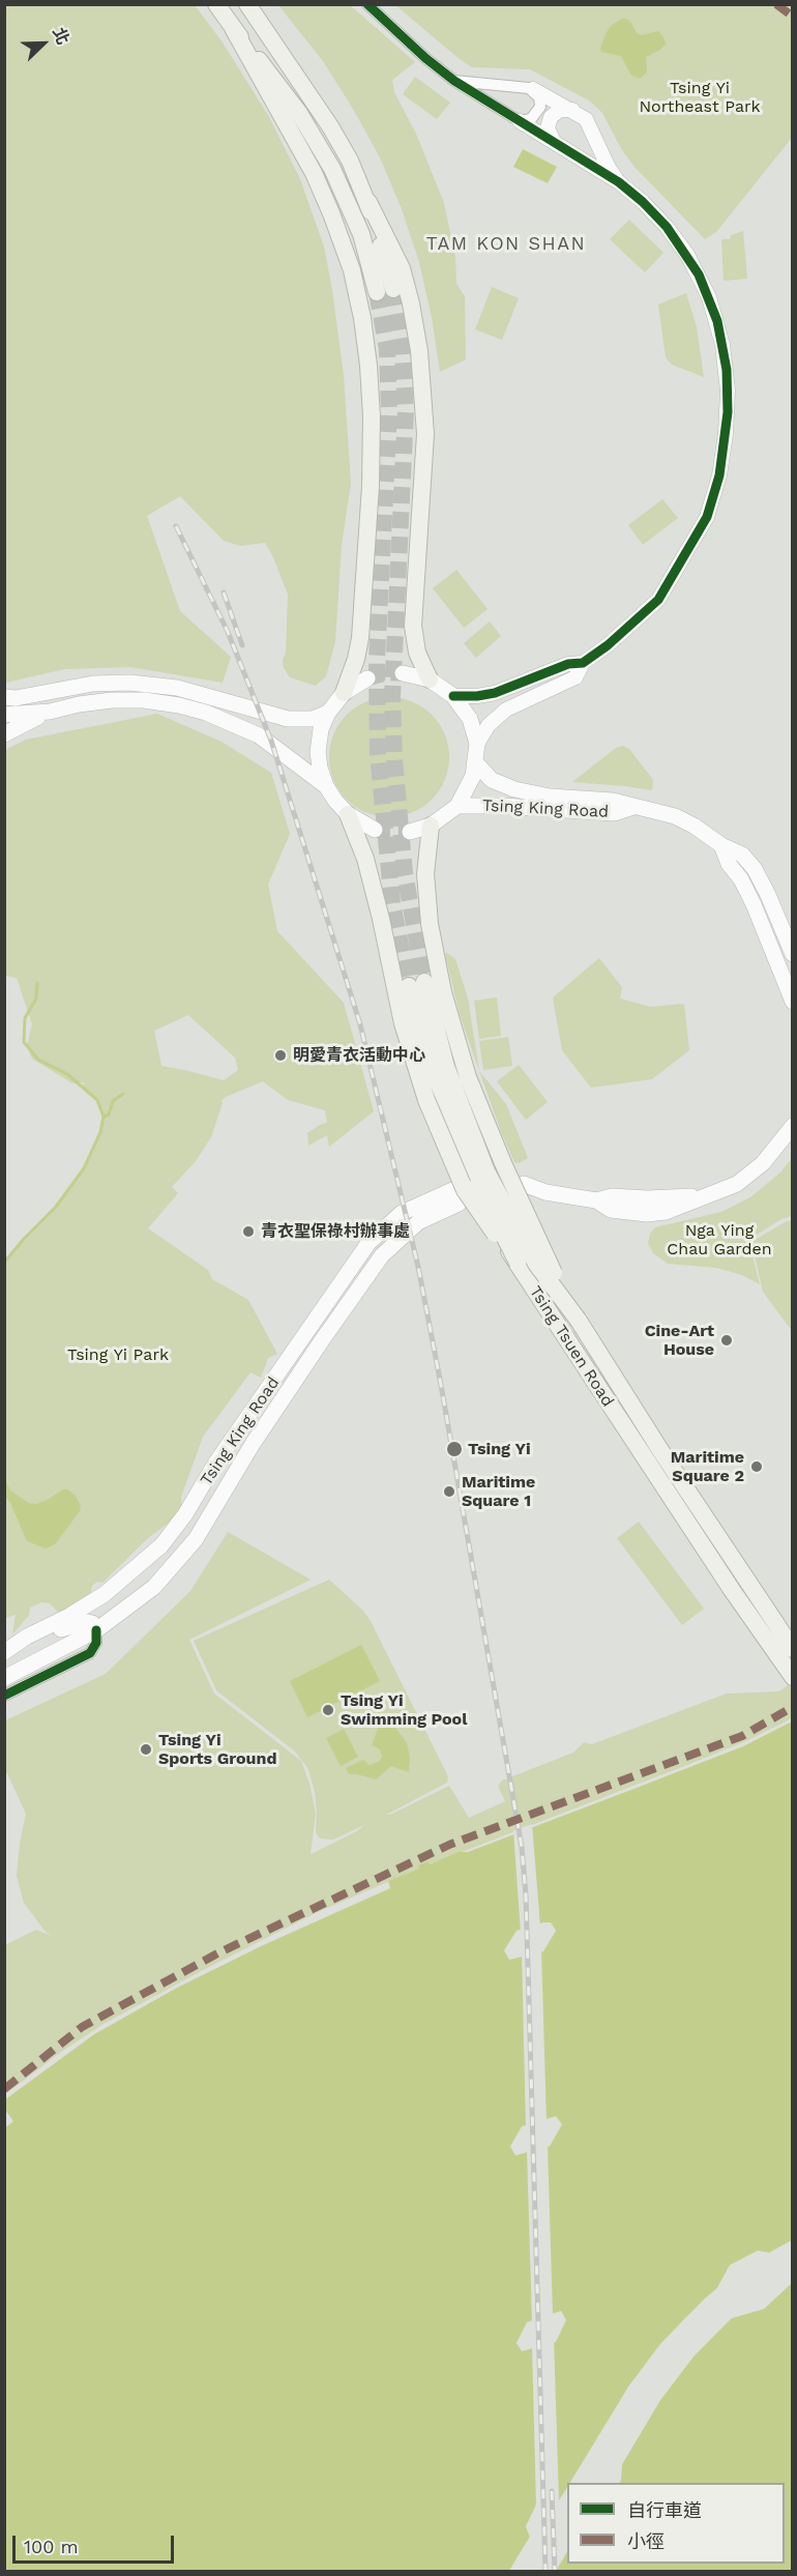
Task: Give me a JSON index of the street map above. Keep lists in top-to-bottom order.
{
  "streets": {
    "main road": ["Tsing King Road", "Tsing Tsuen Road"]
  },
  "districts": ["TAM KON SHAN"],
  "parks": ["Tsing Yi Northeast Park", "Nga Ying Chau Garden", "Tsing Yi Park"],
  "places": [
    "明愛青衣活動中心",
    "青衣聖保祿村辦事處",
    "Cine-Art House",
    "Tsing Yi",
    "Maritime Square 2",
    "Maritime Square 1",
    "Tsing Yi Swimming Pool",
    "Tsing Yi Sports Ground"
  ],
  "legend": ["自行車道", "小徑"],
  "scale_bar": "100 m",
  "north": "top right"
}
